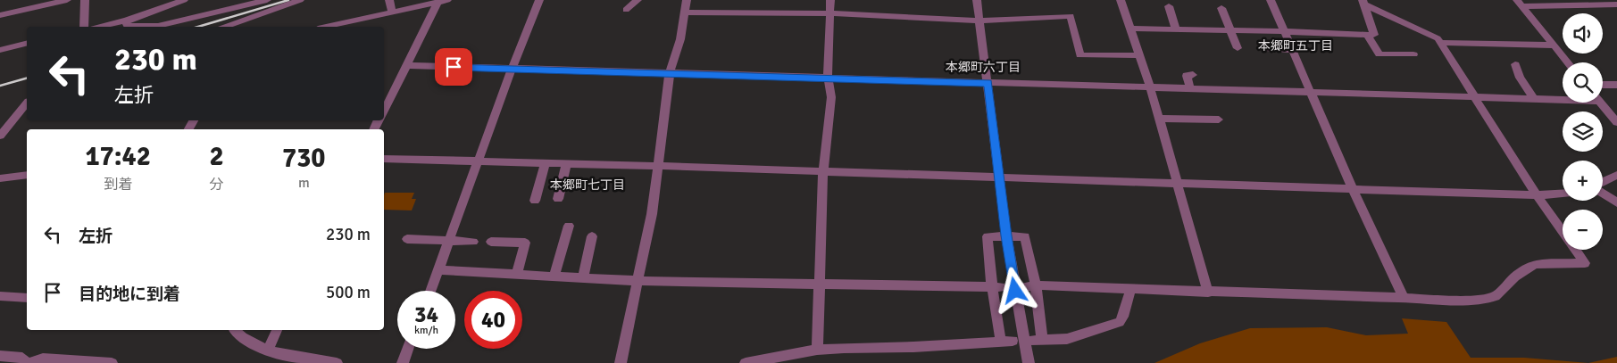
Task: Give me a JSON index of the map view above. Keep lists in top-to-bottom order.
{
  "districts": ["本郷町五丁目", "本郷町六丁目", "本郷町七丁目"],
  "page": {
    "map_buttons": ["+", "−"],
    "turn": ["230 m", "左折"],
    "eta": [
      "17:42",
      "到着",
      "2",
      "分",
      "730",
      "m"
    ],
    "list": [
      {
        "name": "左折",
        "value": "230 m"
      },
      {
        "name": "目的地に到着",
        "value": "500 m"
      }
    ],
    "speed": "34 km/h",
    "limit": "40"
  }
}
